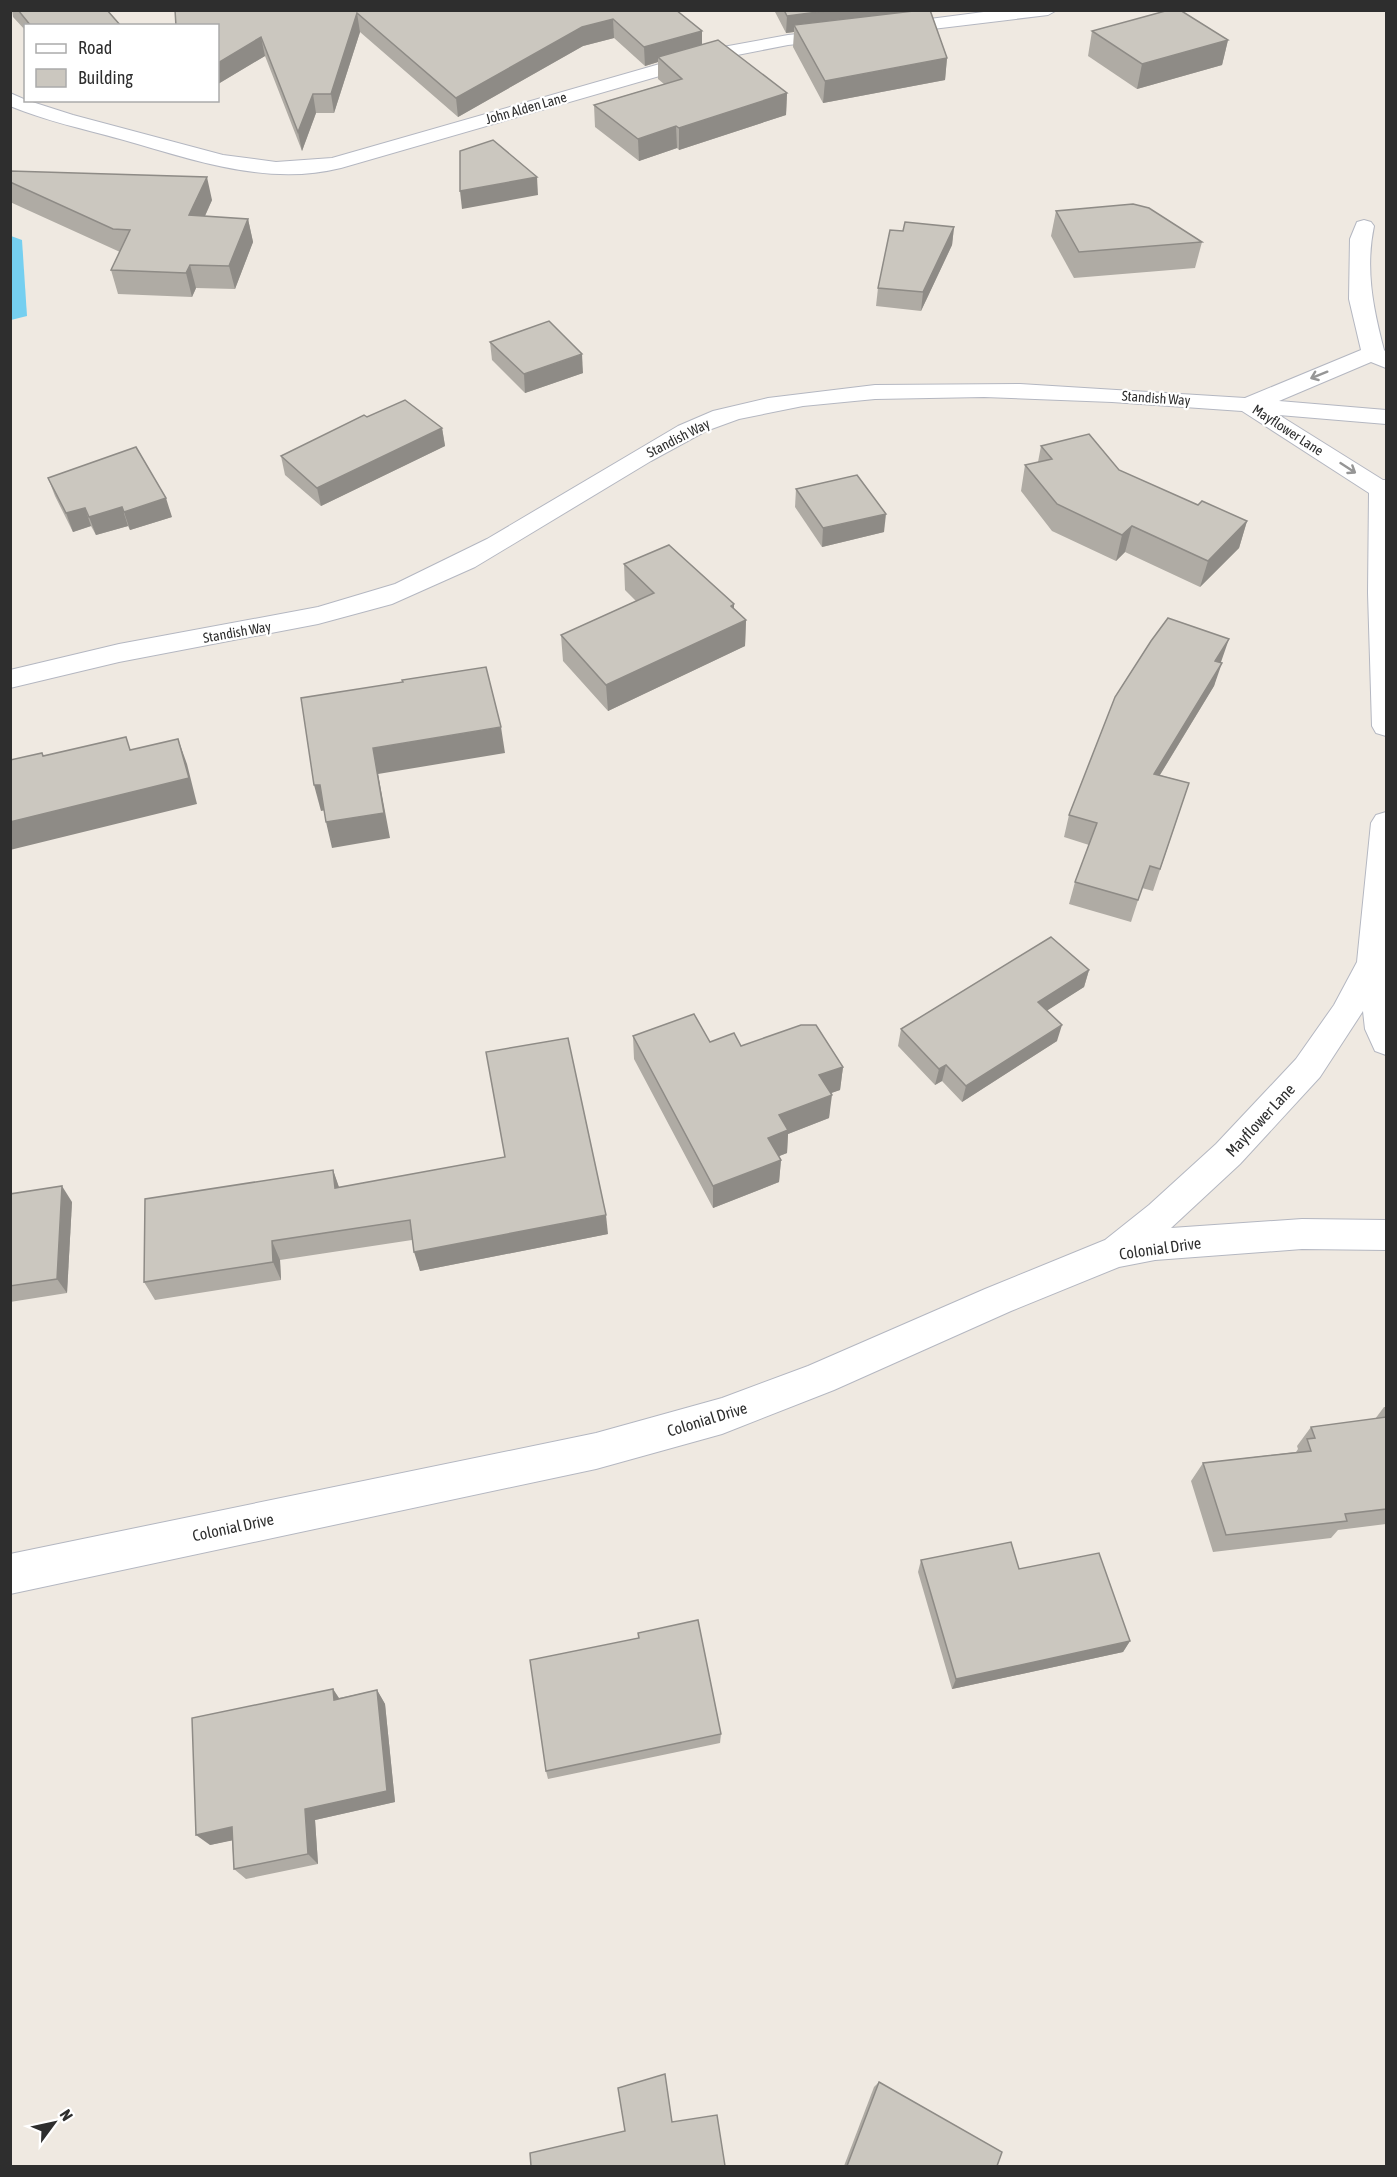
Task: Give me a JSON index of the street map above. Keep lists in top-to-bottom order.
{
  "streets": {
    "street": [
      "John Alden Lane",
      "Standish Way",
      "Mayflower Lane",
      "Colonial Drive"
    ]
  },
  "crossings": [
    ["Standish Way", "Mayflower Lane"],
    ["Mayflower Lane", "Colonial Drive"]
  ],
  "legend": ["Road", "Building"],
  "north": "top right"
}
